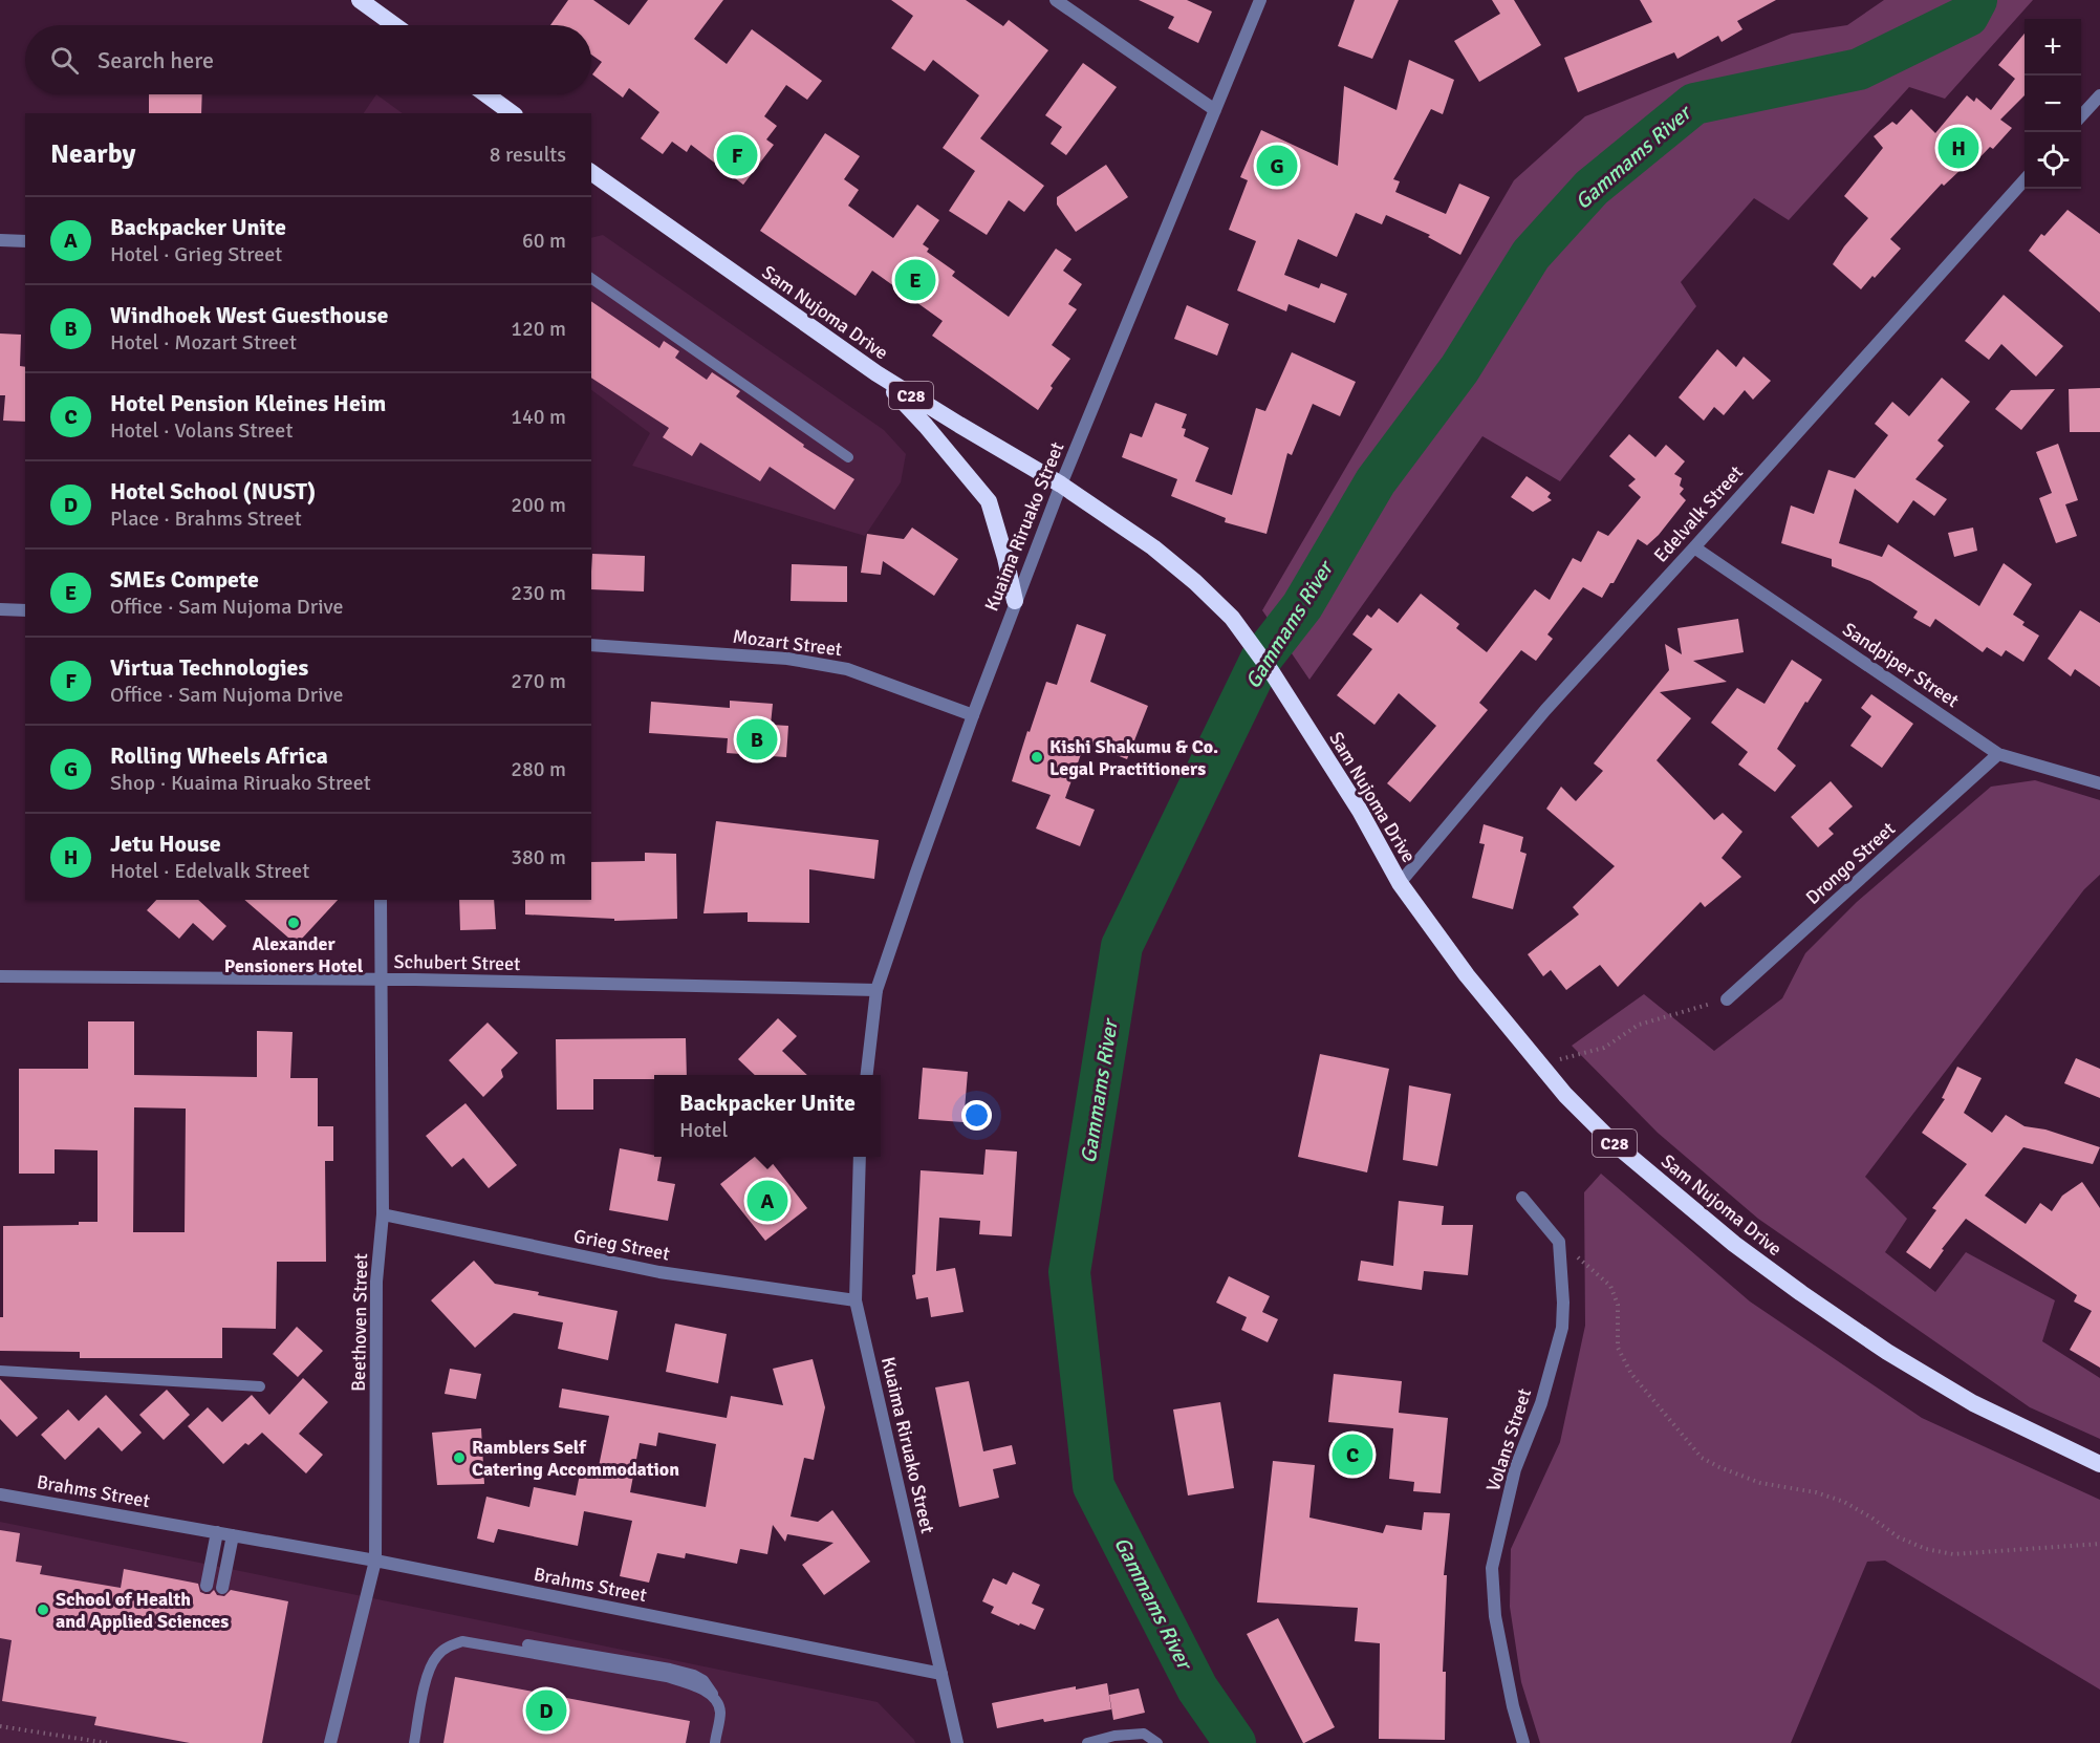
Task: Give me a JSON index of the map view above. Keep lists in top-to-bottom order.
{
  "streets": {
    "highway": ["Sam Nujoma Drive", "C28"],
    "street": [
      "Edelvalk Street",
      "Kuaima Riruako Street",
      "Mozart Street",
      "Sandpiper Street",
      "Drongo Street",
      "Schubert Street",
      "Grieg Street",
      "Beethoven Street",
      "Volans Street",
      "Brahms Street"
    ]
  },
  "crossings": [
    ["Sam Nujoma Drive", "Edelvalk Street"],
    ["Sam Nujoma Drive", "Kuaima Riruako Street"],
    ["Edelvalk Street", "Sandpiper Street"],
    ["Kuaima Riruako Street", "Mozart Street"],
    ["Kuaima Riruako Street", "Schubert Street"],
    ["Kuaima Riruako Street", "Grieg Street"],
    ["Kuaima Riruako Street", "Brahms Street"],
    ["Sandpiper Street", "Drongo Street"],
    ["Schubert Street", "Beethoven Street"],
    ["Grieg Street", "Beethoven Street"],
    ["Beethoven Street", "Brahms Street"]
  ],
  "water": ["Gammams River"],
  "places": [
    "Kishi Shakumu & Co. Legal Practitioners",
    "Alexander Pensioners Hotel",
    "Ramblers Self Catering Accommodation",
    "School of Health and Applied Sciences"
  ],
  "page": {
    "map_buttons": ["+", "−"],
    "search": "Search here",
    "heading": ["Nearby", "8 results"],
    "pins": [
      "H",
      "F",
      "G",
      "E",
      "B",
      "A",
      "C",
      "D"
    ],
    "list": [
      {
        "mark": "A",
        "name": "Backpacker Unite",
        "note": "Hotel · Grieg Street",
        "value": "60 m"
      },
      {
        "mark": "B",
        "name": "Windhoek West Guesthouse",
        "note": "Hotel · Mozart Street",
        "value": "120 m"
      },
      {
        "mark": "C",
        "name": "Hotel Pension Kleines Heim",
        "note": "Hotel · Volans Street",
        "value": "140 m"
      },
      {
        "mark": "D",
        "name": "Hotel School (NUST)",
        "note": "Place · Brahms Street",
        "value": "200 m"
      },
      {
        "mark": "E",
        "name": "SMEs Compete",
        "note": "Office · Sam Nujoma Drive",
        "value": "230 m"
      },
      {
        "mark": "F",
        "name": "Virtua Technologies",
        "note": "Office · Sam Nujoma Drive",
        "value": "270 m"
      },
      {
        "mark": "G",
        "name": "Rolling Wheels Africa",
        "note": "Shop · Kuaima Riruako Street",
        "value": "280 m"
      },
      {
        "mark": "H",
        "name": "Jetu House",
        "note": "Hotel · Edelvalk Street",
        "value": "380 m"
      }
    ],
    "popup": ["Backpacker Unite", "Hotel"]
  }
}
